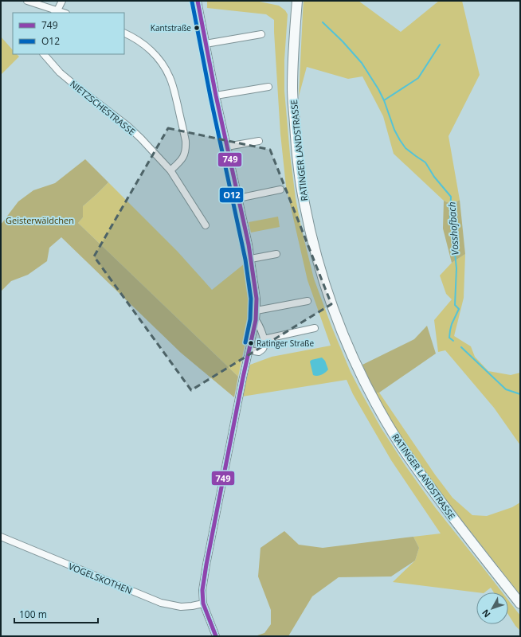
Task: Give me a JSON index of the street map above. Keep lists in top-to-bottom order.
{
  "streets": {
    "main road": ["RATINGER LANDSTRASSE"],
    "street": ["NIETZSCHESTRASSE", "VOGELSKOTHEN"]
  },
  "water": ["Vosshofbach"],
  "parks": ["Geisterwäldchen"],
  "places": ["Kantstraße", "Ratinger Straße"],
  "lines": ["transit line 749", "transit line O12"],
  "legend": ["749", "O12"],
  "scale_bar": "100 m",
  "north": "bottom left"
}
